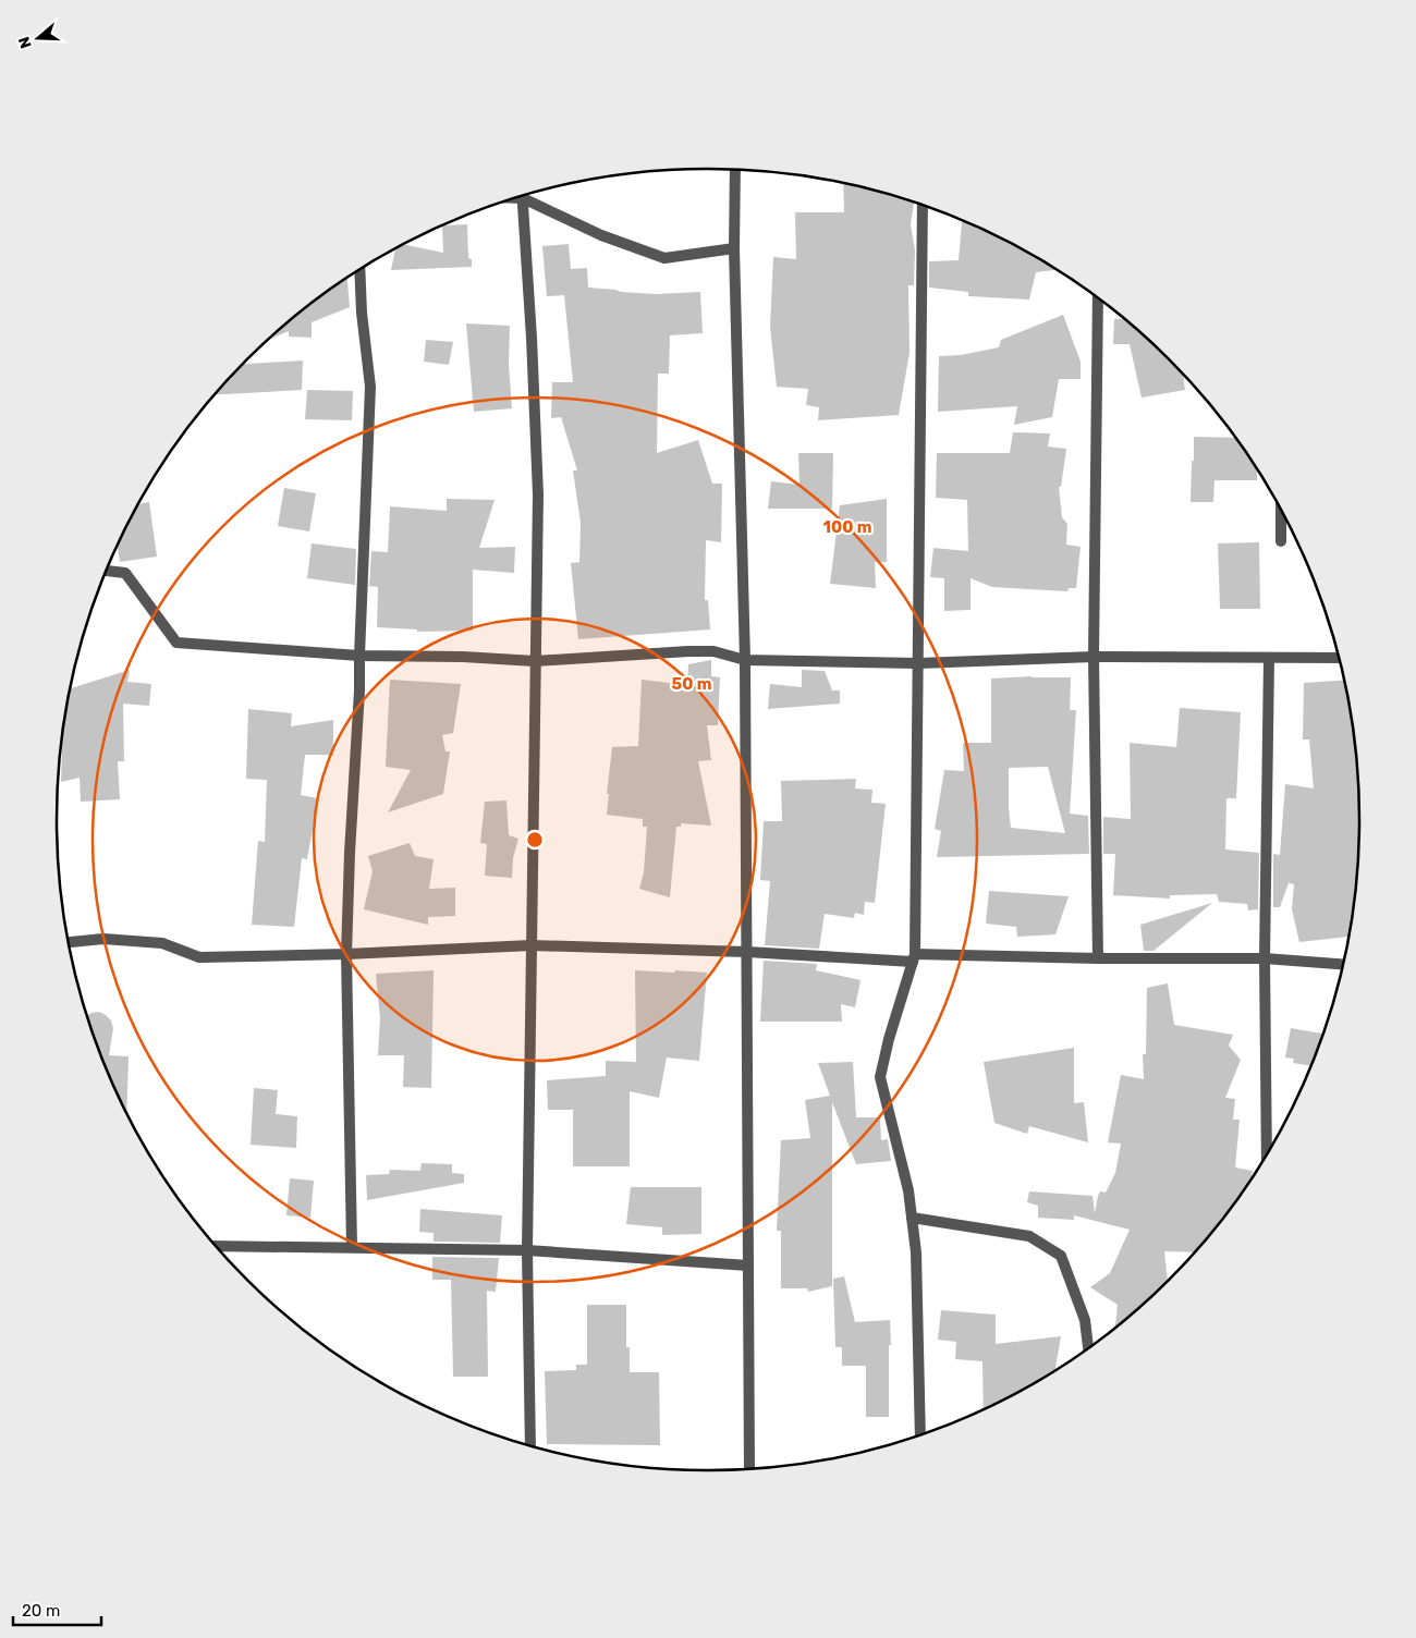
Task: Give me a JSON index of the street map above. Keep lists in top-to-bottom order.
{
  "scale_bar": "20 m",
  "north": "left",
  "rings": ["100 m", "50 m"]
}
